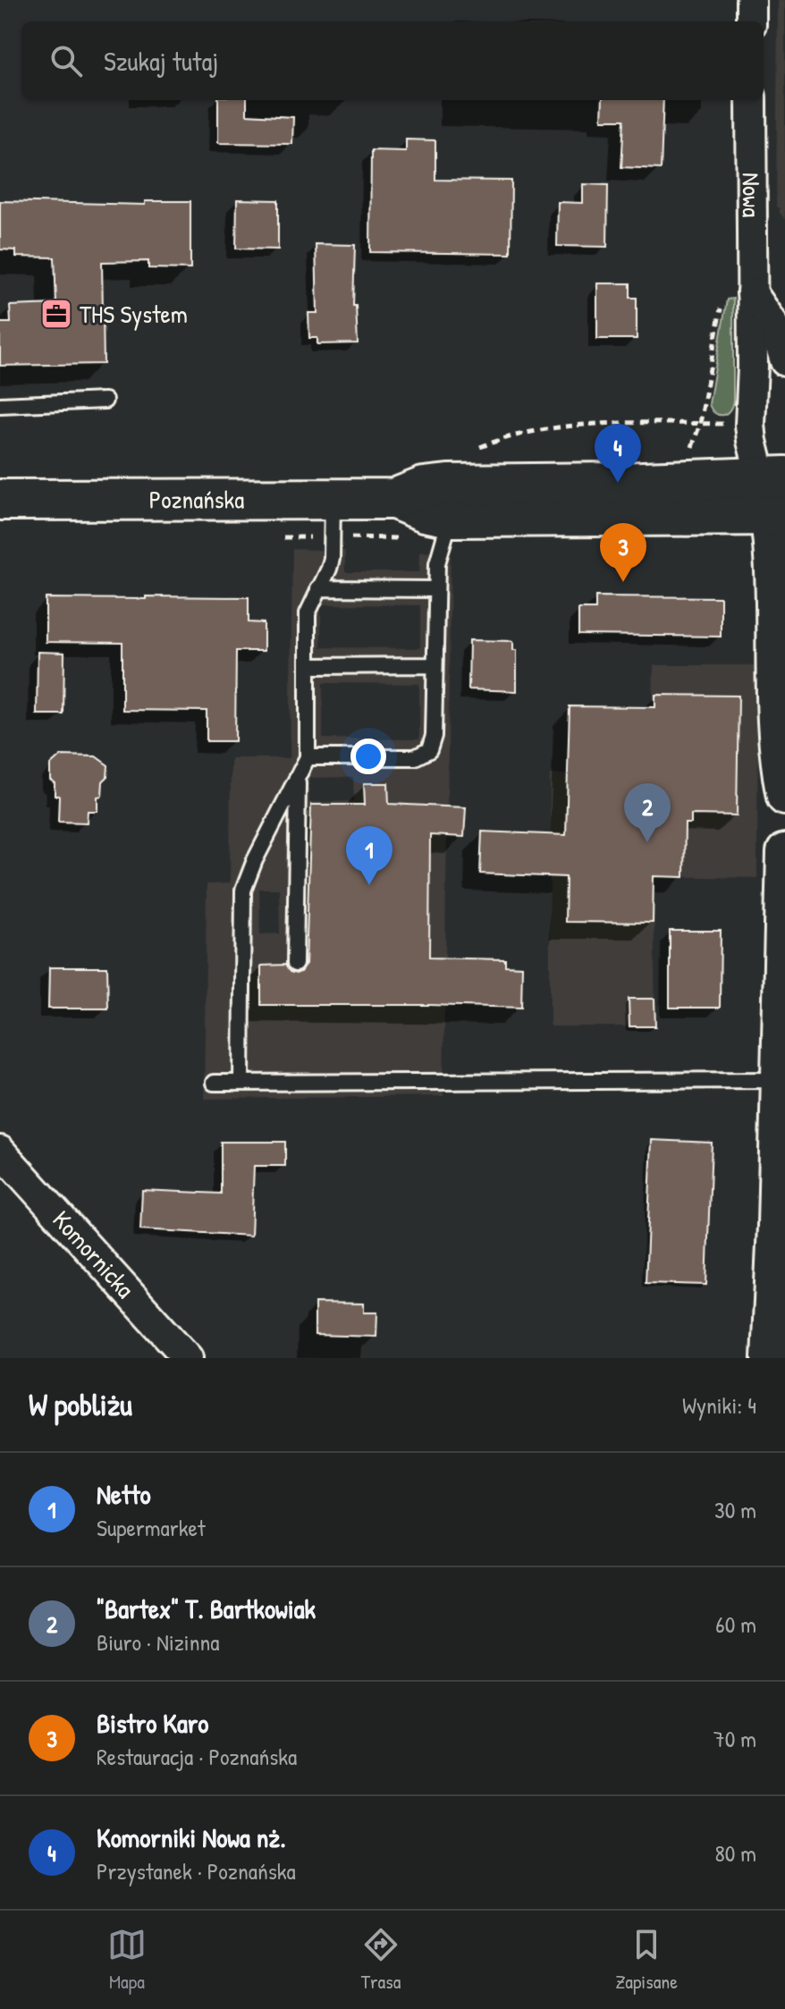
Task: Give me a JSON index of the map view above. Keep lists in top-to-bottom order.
{
  "streets": {
    "main road": ["Poznańska"],
    "street": ["Nowa", "Komornicka"]
  },
  "crossings": [
    ["Nowa", "Poznańska"]
  ],
  "places": {
    "office": ["THS System"]
  },
  "page": {
    "search": "Szukaj tutaj",
    "pins": [
      "4",
      "3",
      "2",
      "1"
    ],
    "heading": ["W pobliżu", "Wyniki: 4"],
    "list": [
      {
        "mark": "1",
        "name": "Netto",
        "note": "Supermarket",
        "value": "30 m"
      },
      {
        "mark": "2",
        "name": "\"Bartex\" T. Bartkowiak",
        "note": "Biuro · Nizinna",
        "value": "60 m"
      },
      {
        "mark": "3",
        "name": "Bistro Karo",
        "note": "Restauracja · Poznańska",
        "value": "70 m"
      },
      {
        "mark": "4",
        "name": "Komorniki Nowa nż.",
        "note": "Przystanek · Poznańska",
        "value": "80 m"
      }
    ],
    "nav": ["Mapa", "Trasa", "Zapisane"]
  }
}
